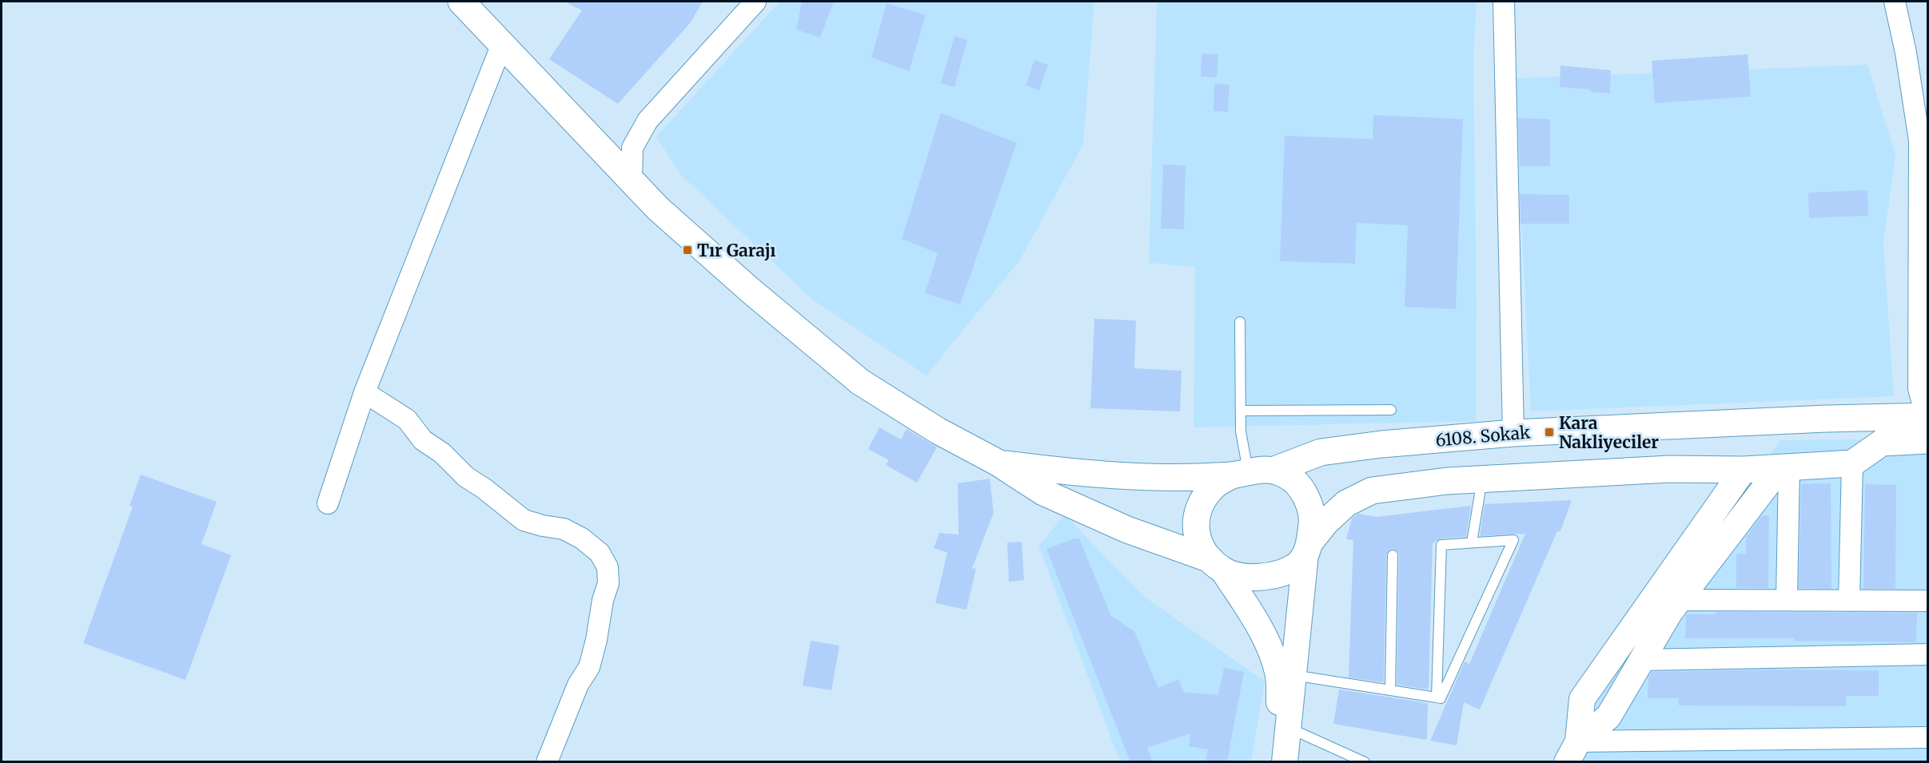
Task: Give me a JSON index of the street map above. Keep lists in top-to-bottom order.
{
  "streets": {
    "main road": ["6108. Sokak"]
  },
  "places": {
    "transit": ["Tır Garajı", "Kara Nakliyeciler"]
  }
}
